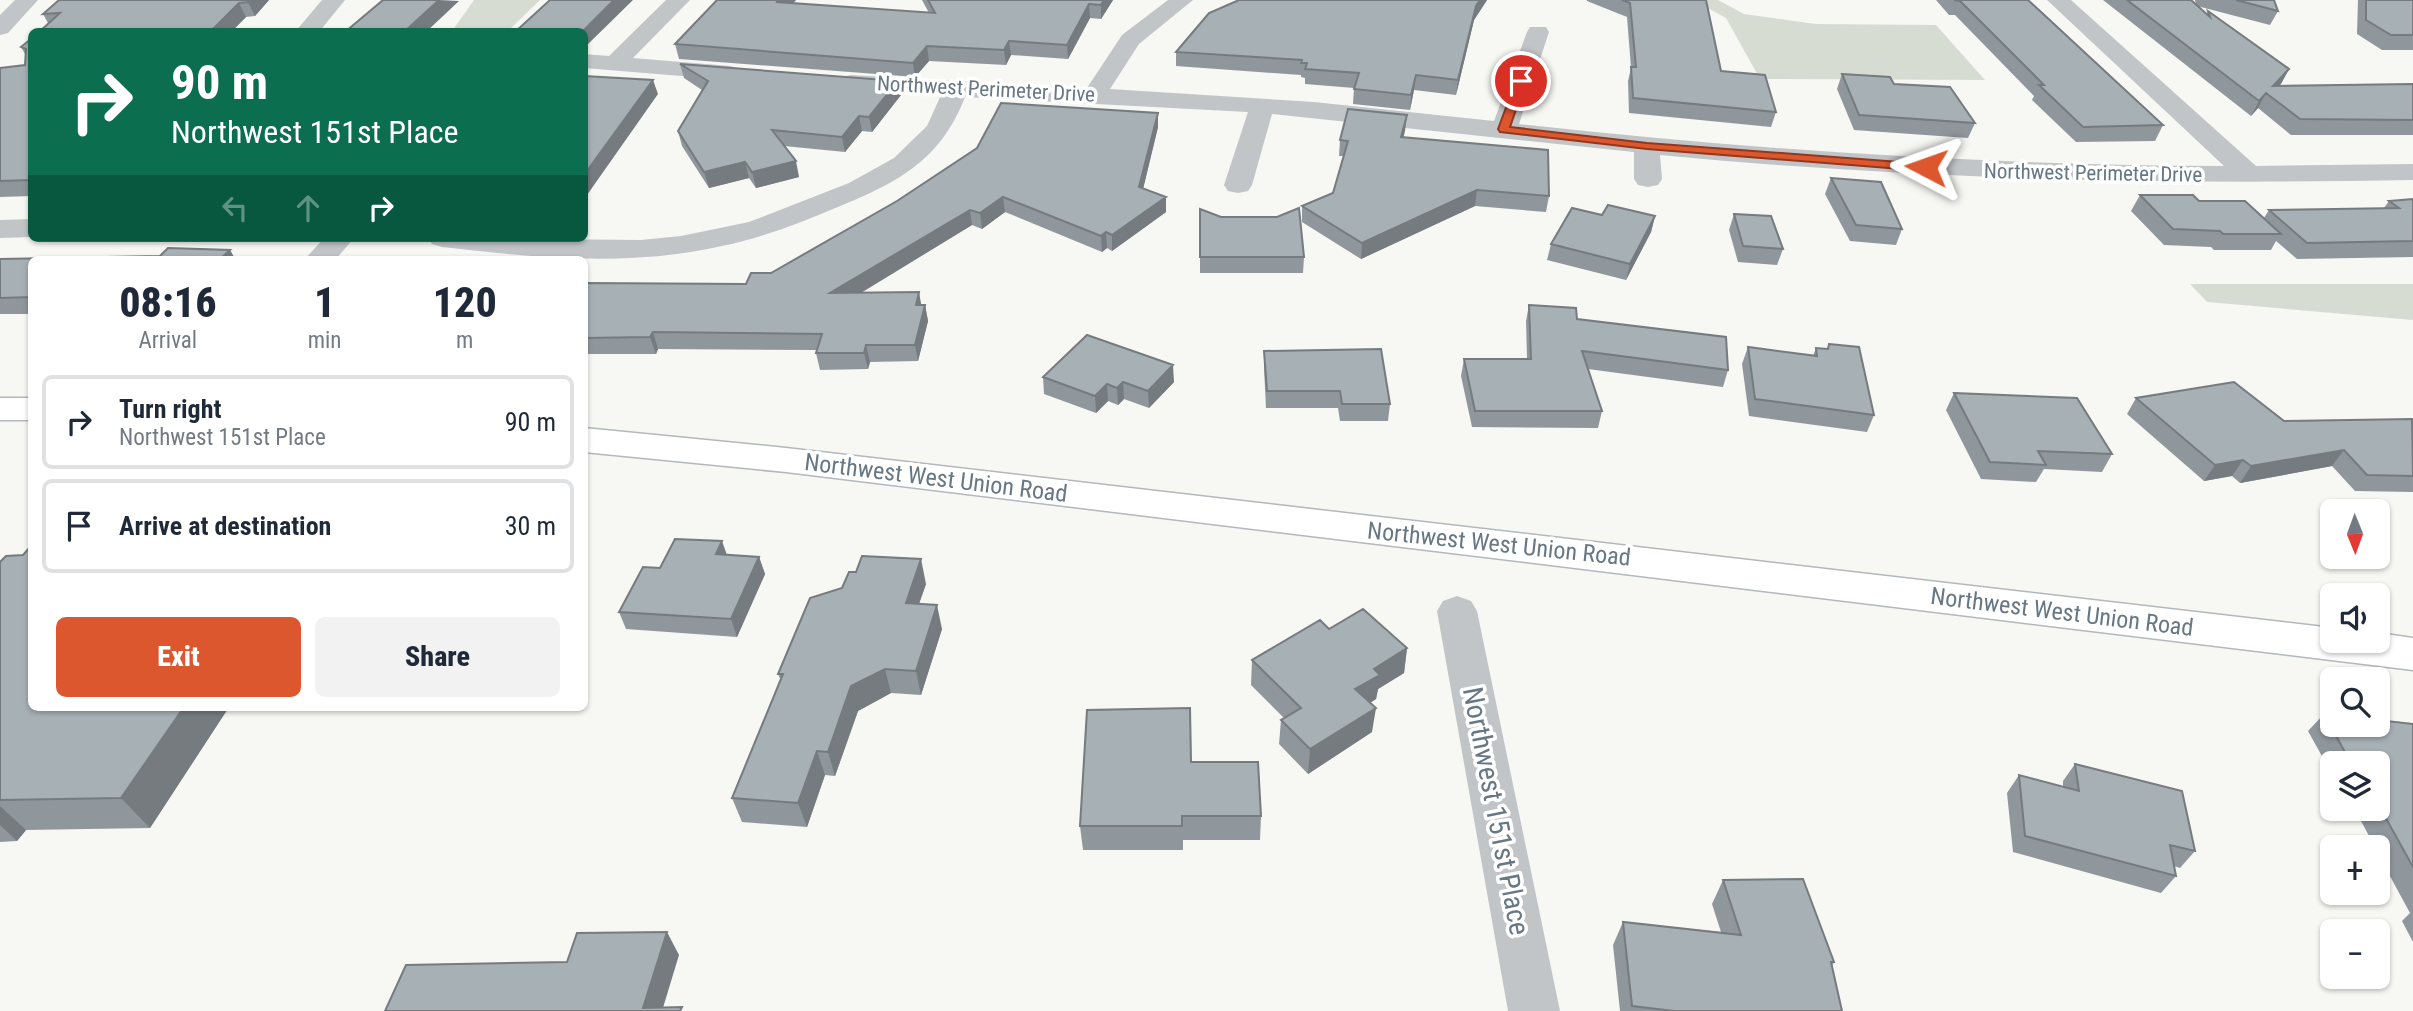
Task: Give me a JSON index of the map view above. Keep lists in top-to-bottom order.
{
  "streets": {
    "street": ["Northwest Perimeter Drive", "Northwest West Union Road", "Northwest 151st Place"]
  },
  "north": "bottom",
  "page": {
    "turn": ["90 m", "Northwest 151st Place"],
    "eta": [
      "08:16",
      "Arrival",
      "1",
      "min",
      "120",
      "m"
    ],
    "list": [
      {
        "name": "Turn right",
        "note": "Northwest 151st Place",
        "value": "90 m"
      },
      {
        "name": "Arrive at destination",
        "value": "30 m"
      }
    ],
    "map_buttons": ["+", "−"],
    "buttons": ["Exit", "Share"]
  }
}
